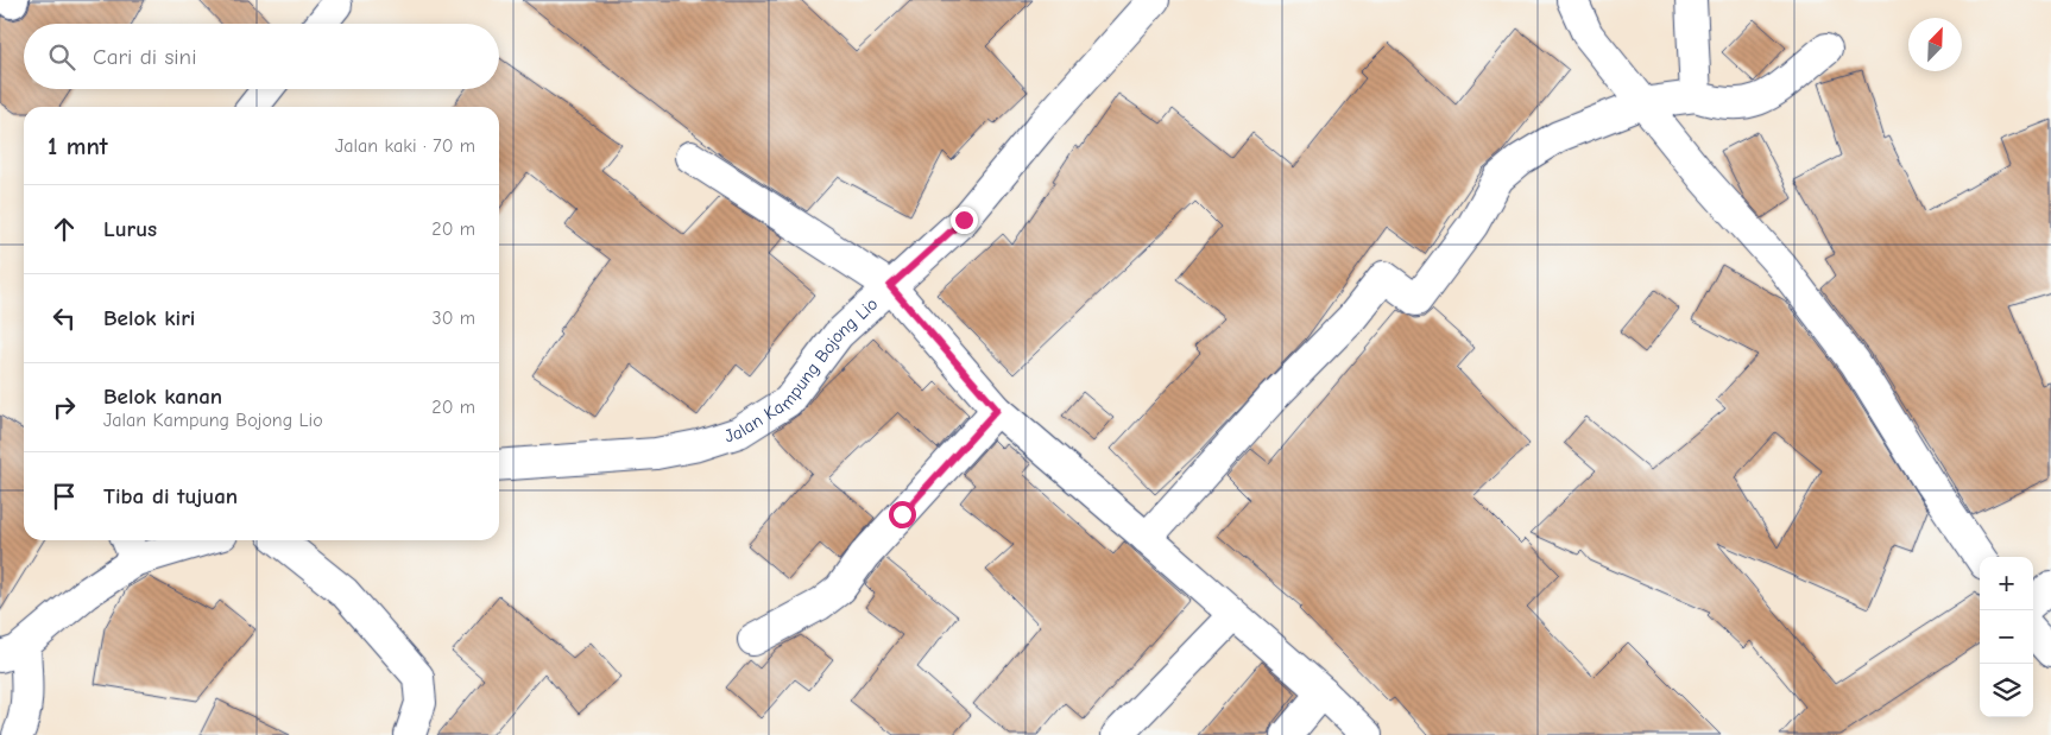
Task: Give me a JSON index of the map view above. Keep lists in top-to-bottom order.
{
  "streets": {
    "street": ["Jalan Kampung Bojong Lio"]
  },
  "north": "top right",
  "page": {
    "search": "Cari di sini",
    "heading": ["1 mnt", "Jalan kaki · 70 m"],
    "list": [
      ["Lurus", "20 m"],
      ["Belok kiri", "30 m"],
      ["Belok kanan", "Jalan Kampung Bojong Lio", "20 m"],
      "Tiba di tujuan"
    ],
    "map_buttons": ["+", "−"]
  }
}
